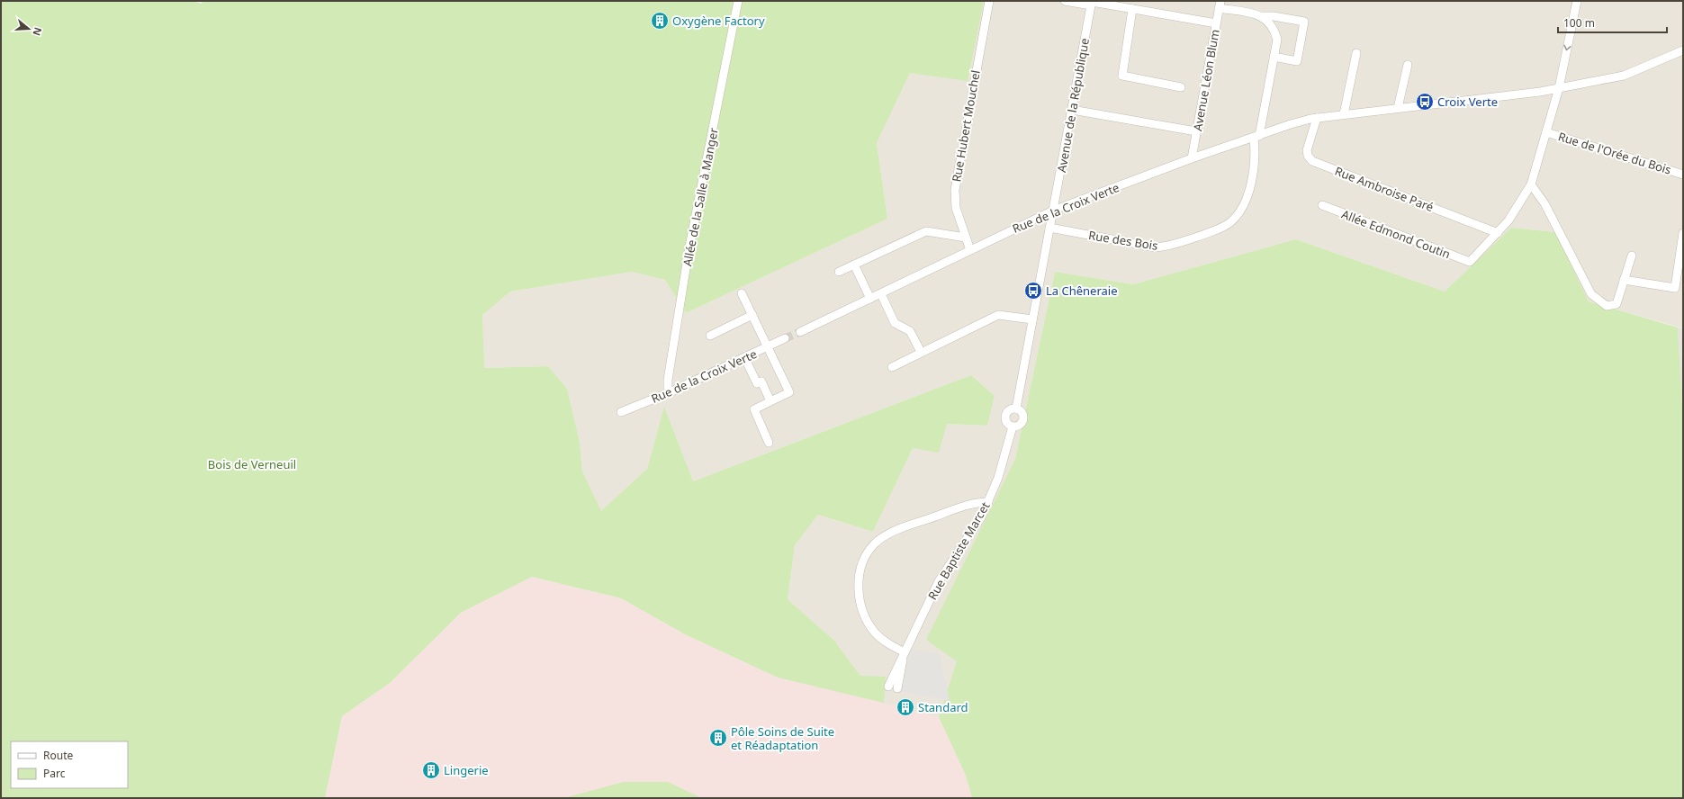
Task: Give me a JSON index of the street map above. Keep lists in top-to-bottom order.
{
  "streets": {
    "street": [
      "Avenue Léon Blum",
      "Avenue de la République",
      "Rue Hubert Mouchel",
      "Rue de l'Orée du Bois",
      "Rue Ambroise Paré",
      "Allée de la Salle à Manger",
      "Rue de la Croix Verte",
      "Allée Edmond Coutin",
      "Rue des Bois",
      "Rue Baptiste Marcet"
    ]
  },
  "crossings": [
    ["Avenue Léon Blum", "Rue de la Croix Verte"],
    ["Avenue de la République", "Rue de la Croix Verte"],
    ["Rue Hubert Mouchel", "Rue de la Croix Verte"],
    ["Rue Ambroise Paré", "Rue de la Croix Verte"],
    ["Rue Ambroise Paré", "Allée Edmond Coutin"],
    ["Allée de la Salle à Manger", "Rue de la Croix Verte"],
    ["Rue de la Croix Verte", "Rue des Bois"]
  ],
  "parks": ["Bois de Verneuil"],
  "places": {
    "building": [
      "Oxygène Factory",
      "Standard",
      "Pôle Soins de Suite et Réadaptation",
      "Lingerie"
    ],
    "bus stop": ["Croix Verte", "La Chêneraie"]
  },
  "legend": ["Route", "Parc"],
  "scale_bar": "100 m",
  "north": "right"
}
